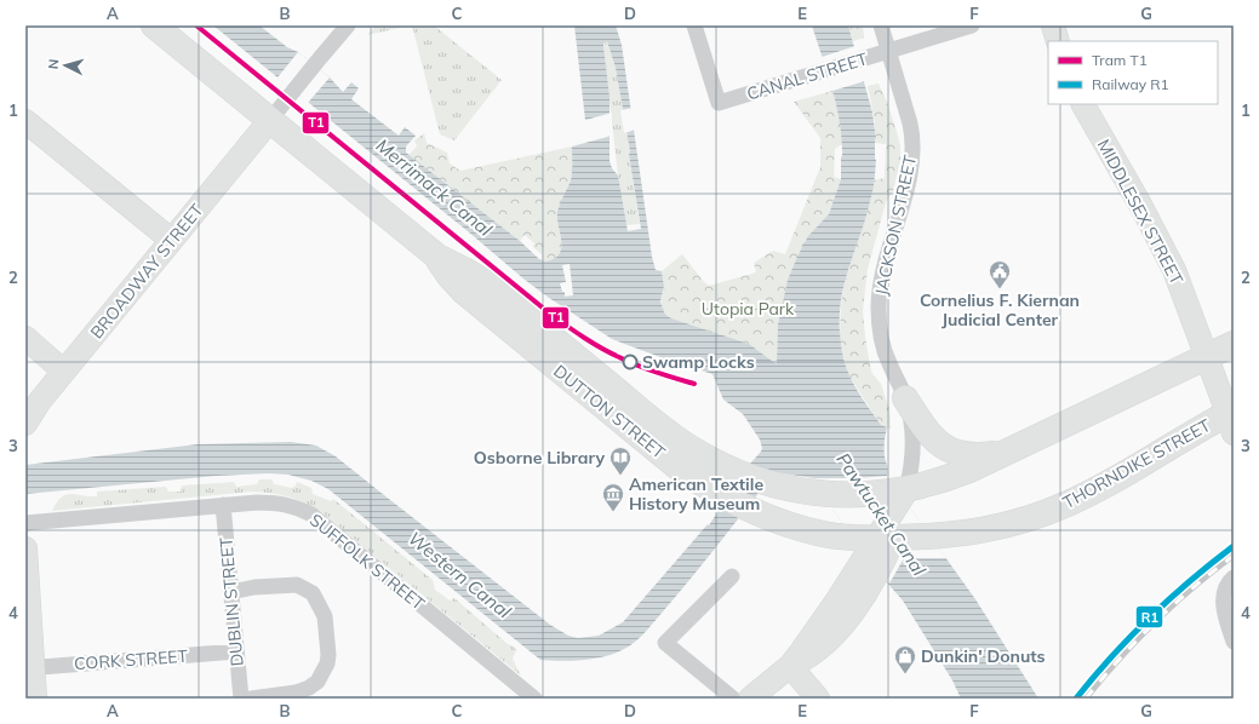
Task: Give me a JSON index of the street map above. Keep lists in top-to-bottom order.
{
  "streets": {
    "main road": [
      "MIDDLESEX STREET",
      "BROADWAY STREET",
      "DUTTON STREET",
      "THORNDIKE STREET"
    ],
    "street": [
      "CANAL STREET",
      "JACKSON STREET",
      "SUFFOLK STREET",
      "DUBLIN STREET",
      "CORK STREET"
    ]
  },
  "crossings": [
    ["CANAL STREET", "JACKSON STREET"],
    ["MIDDLESEX STREET", "THORNDIKE STREET"],
    ["JACKSON STREET", "DUTTON STREET"],
    ["BROADWAY STREET", "DUTTON STREET"],
    ["DUTTON STREET", "THORNDIKE STREET"],
    ["SUFFOLK STREET", "DUBLIN STREET"],
    ["DUBLIN STREET", "CORK STREET"]
  ],
  "water": ["Merrimack Canal", "Pawtucket Canal", "Western Canal"],
  "parks": ["Utopia Park"],
  "places": {
    "public building": ["Cornelius F. Kiernan Judicial Center"],
    "other": ["Swamp Locks"],
    "library": ["Osborne Library"],
    "museum": ["American Textile History Museum"],
    "shop": ["Dunkin' Donuts"]
  },
  "lines": ["tram line T1", "rail line R1"],
  "legend": ["Tram T1", "Railway R1"],
  "north": "left",
  "grid": {
    "columns": [
      "A",
      "B",
      "C",
      "D",
      "E",
      "F",
      "G"
    ],
    "rows": [
      "1",
      "2",
      "3",
      "4"
    ]
  }
}
